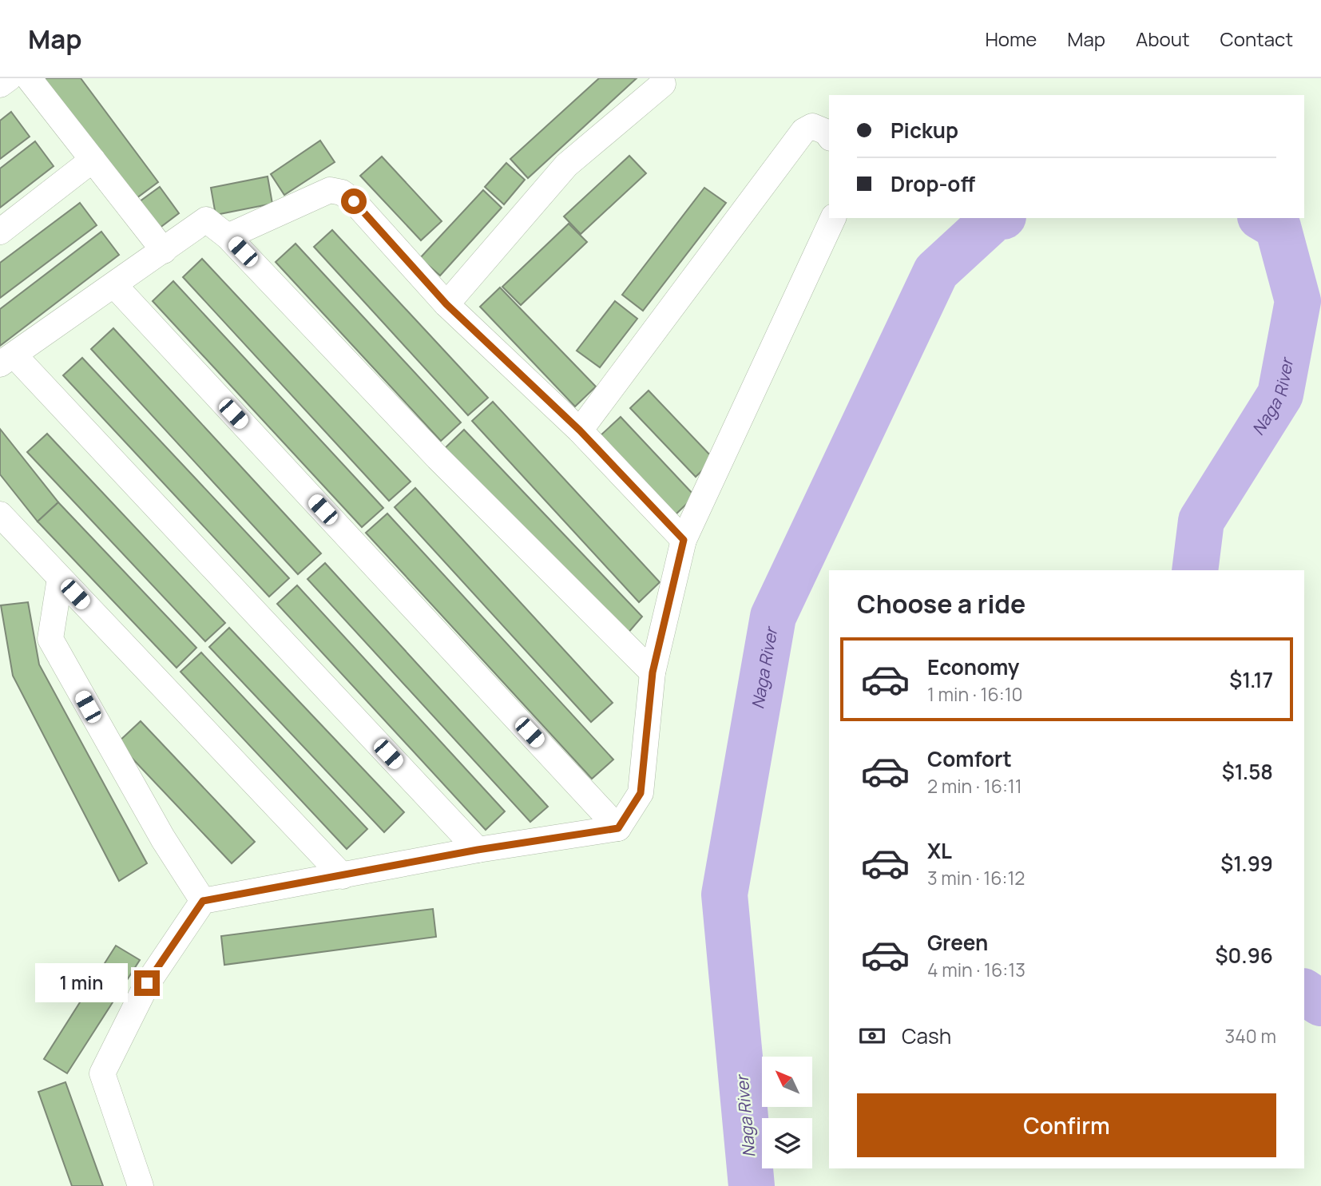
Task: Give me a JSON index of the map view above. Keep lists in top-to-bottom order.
{
  "water": ["Naga River"],
  "north": "top left",
  "page": {
    "header": "Map",
    "nav": [
      "Home",
      "Map",
      "About",
      "Contact"
    ],
    "banner": ["Pickup", "Drop-off"],
    "heading": "Choose a ride",
    "list": [
      {
        "name": "Economy",
        "note": "1 min · 16:10",
        "value": "$1.17"
      },
      {
        "name": "Comfort",
        "note": "2 min · 16:11",
        "value": "$1.58"
      },
      {
        "name": "XL",
        "note": "3 min · 16:12",
        "value": "$1.99"
      },
      {
        "name": "Green",
        "note": "4 min · 16:13",
        "value": "$0.96"
      }
    ],
    "bubble": "1 min",
    "pay": ["Cash", "340 m"],
    "buttons": "Confirm"
  }
}
